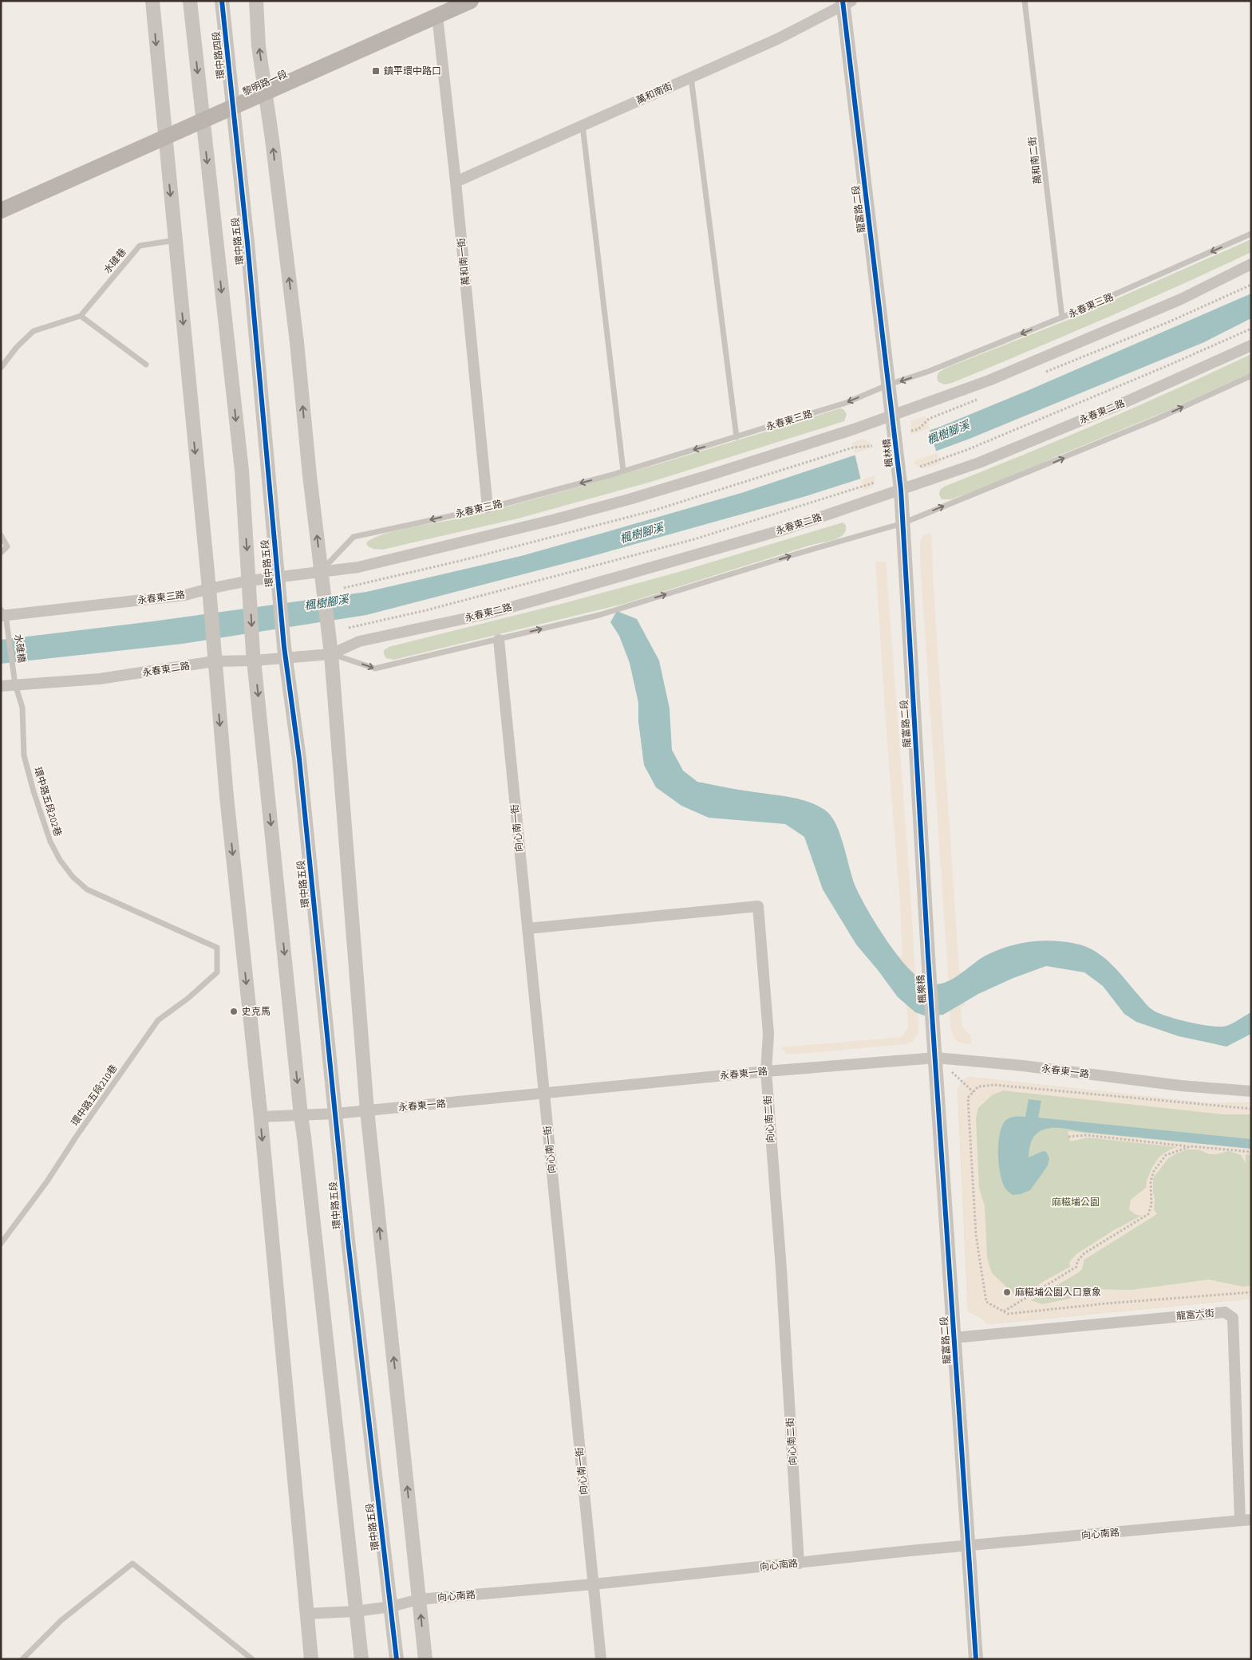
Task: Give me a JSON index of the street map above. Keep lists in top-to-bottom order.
{
  "streets": {
    "main road": ["黎明路一段"],
    "street": [
      "環中路四段",
      "萬和南街",
      "龍富路二段",
      "環中路五段",
      "萬和南一街",
      "永春東三路",
      "永春東二路",
      "楓林橋",
      "向心南一街",
      "楓樂橋",
      "永春東一路",
      "向心南二街",
      "龍富六街",
      "向心南路"
    ],
    "lane": [
      "萬和南二街",
      "水碓巷",
      "水碓橋",
      "環中路五段202巷",
      "環中路五段210巷"
    ]
  },
  "crossings": [
    ["環中路四段", "黎明路一段"],
    ["環中路四段", "環中路五段"],
    ["黎明路一段", "環中路五段"],
    ["黎明路一段", "萬和南一街"],
    ["萬和南街", "龍富路二段"],
    ["萬和南街", "萬和南一街"],
    ["萬和南二街", "永春東三路"],
    ["龍富路二段", "永春東三路"],
    ["龍富路二段", "永春東二路"],
    ["龍富路二段", "楓林橋"],
    ["龍富路二段", "楓樂橋"],
    ["龍富路二段", "永春東一路"],
    ["龍富路二段", "龍富六街"],
    ["龍富路二段", "向心南路"],
    ["環中路五段", "永春東三路"],
    ["環中路五段", "永春東二路"],
    ["環中路五段", "永春東一路"],
    ["環中路五段", "向心南路"],
    ["萬和南一街", "永春東三路"],
    ["永春東三路", "楓林橋"],
    ["永春東三路", "水碓橋"],
    ["永春東二路", "楓林橋"],
    ["永春東二路", "水碓橋"],
    ["永春東二路", "環中路五段202巷"],
    ["永春東二路", "向心南一街"],
    ["水碓橋", "環中路五段202巷"],
    ["環中路五段202巷", "環中路五段210巷"],
    ["向心南一街", "永春東一路"],
    ["向心南一街", "向心南二街"],
    ["向心南一街", "向心南路"],
    ["永春東一路", "向心南二街"],
    ["向心南二街", "向心南路"],
    ["龍富六街", "向心南路"]
  ],
  "one_way": ["永春東三路"],
  "water": ["楓樹腳溪"],
  "parks": ["麻糍埔公園"],
  "places": {
    "transit": ["鎮平環中路口"],
    "other": ["史克馬", "麻糍埔公園入口意象"]
  }
}
